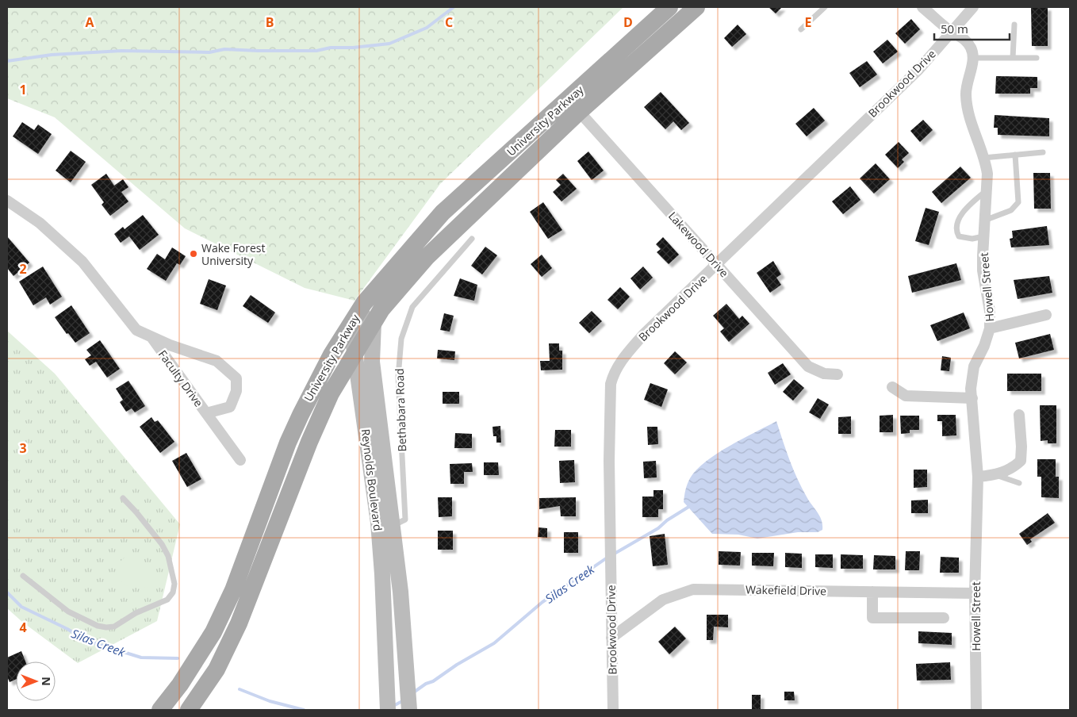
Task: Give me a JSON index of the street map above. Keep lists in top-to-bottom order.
{
  "streets": {
    "main road": ["University Parkway", "Reynolds Boulevard"],
    "street": [
      "Brookwood Drive",
      "Lakewood Drive",
      "Howell Street",
      "Faculty Drive",
      "Wakefield Drive"
    ],
    "lane": ["Bethabara Road"]
  },
  "crossings": [
    ["Brookwood Drive", "Lakewood Drive"],
    ["Brookwood Drive", "Wakefield Drive"],
    ["University Parkway", "Lakewood Drive"],
    ["University Parkway", "Reynolds Boulevard"],
    ["Howell Street", "Wakefield Drive"],
    ["Bethabara Road", "Reynolds Boulevard"]
  ],
  "water": ["Silas Creek"],
  "places": ["Wake Forest University"],
  "scale_bar": "50 m",
  "north": "right",
  "grid": {
    "columns": [
      "A",
      "B",
      "C",
      "D",
      "E"
    ],
    "rows": [
      "1",
      "2",
      "3",
      "4"
    ]
  }
}
